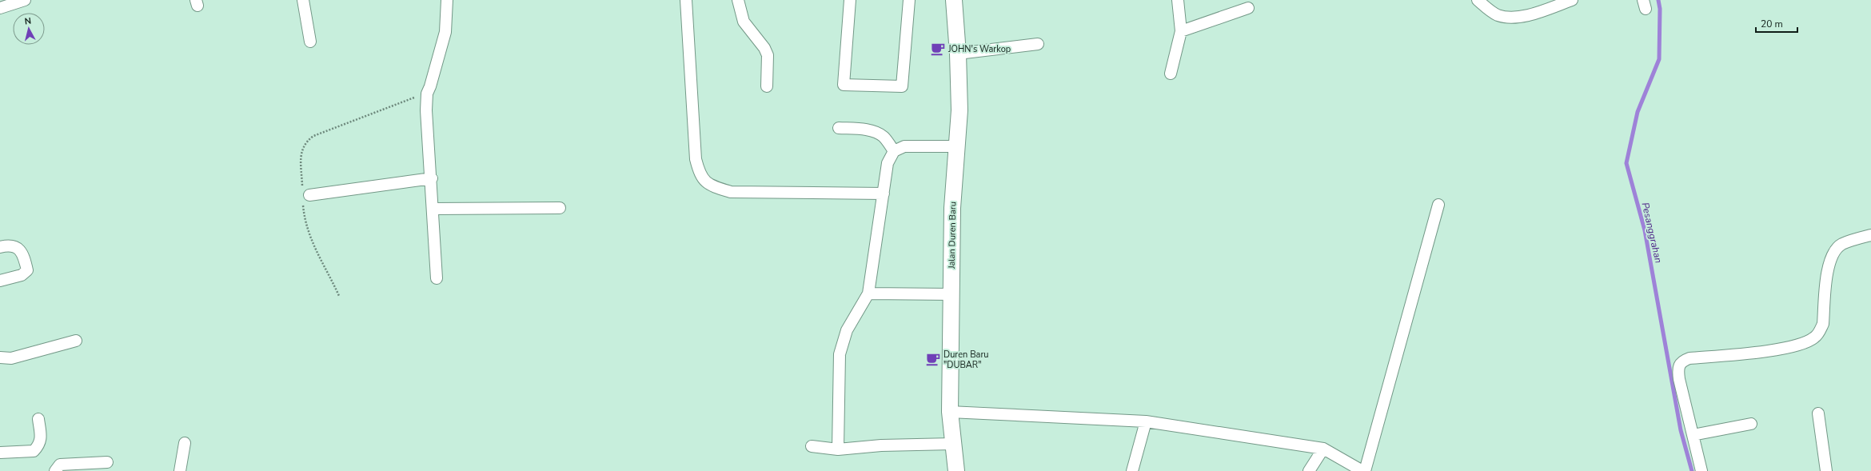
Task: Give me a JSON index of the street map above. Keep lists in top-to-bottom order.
{
  "streets": {
    "street": ["Jalan Duren Baru"]
  },
  "water": ["Pesanggrahan"],
  "places": {
    "cafe": ["JOHN's Warkop", "Duren Baru \"DUBAR\""]
  },
  "scale_bar": "20 m",
  "north": "top"
}
